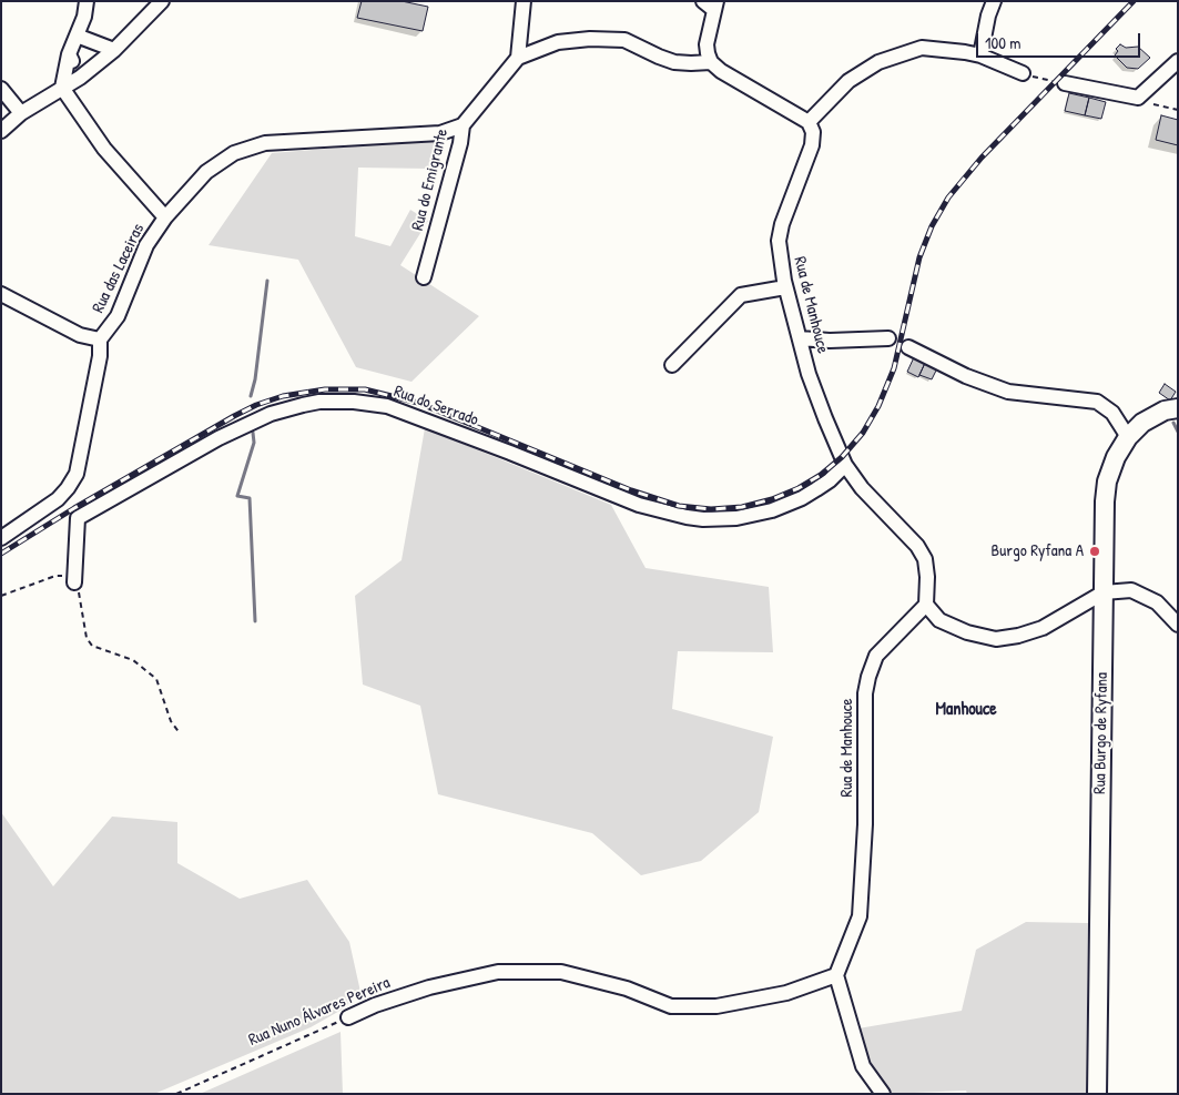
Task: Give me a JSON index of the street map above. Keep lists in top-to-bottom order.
{
  "streets": {
    "main road": ["Rua Burgo de Ryfana"],
    "street": [
      "Rua do Emigrante",
      "Rua das Laceiras",
      "Rua de Manhouce",
      "Rua do Serrado",
      "Rua Nuno Álvares Pereira"
    ]
  },
  "crossings": [
    ["Rua do Emigrante", "Rua das Laceiras"],
    ["Rua de Manhouce", "Rua do Serrado"],
    ["Rua de Manhouce", "Rua Nuno Álvares Pereira"]
  ],
  "districts": ["Manhouce"],
  "places": ["Burgo Ryfana A"],
  "scale_bar": "100 m"
}
